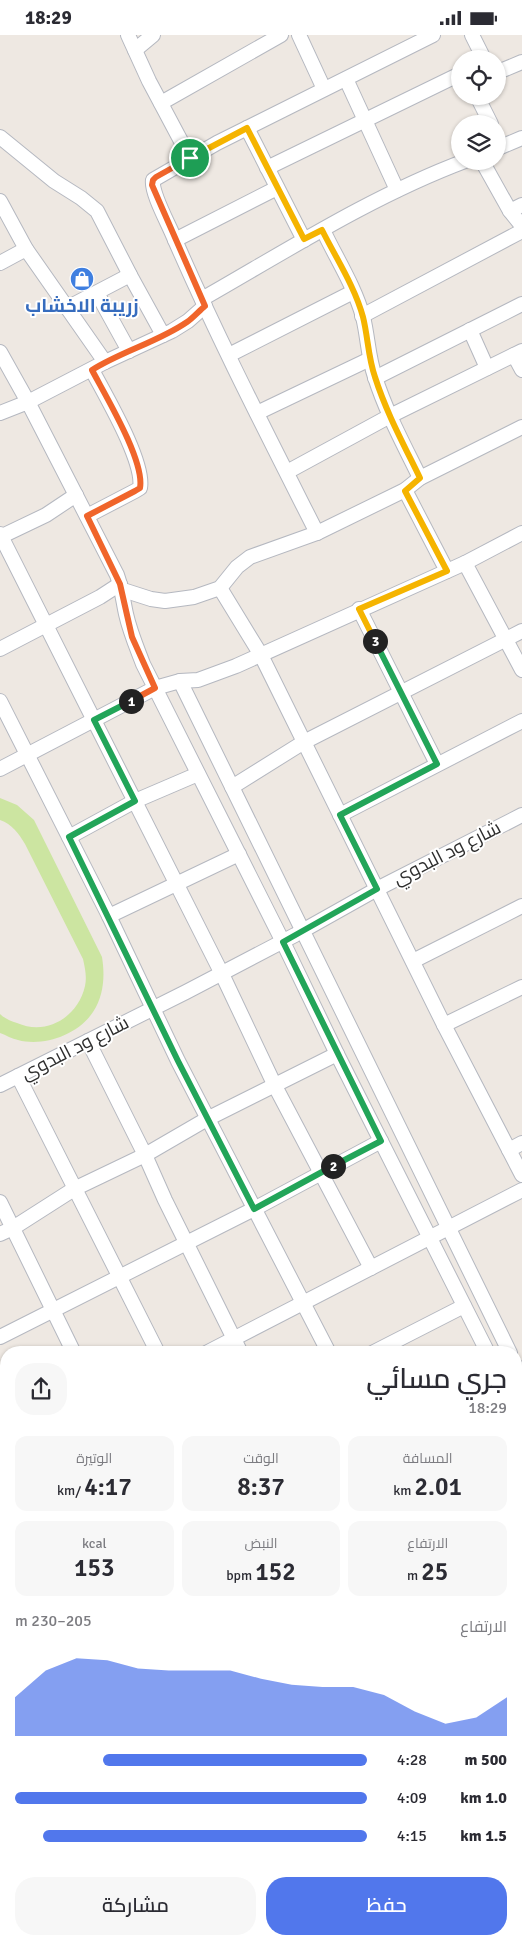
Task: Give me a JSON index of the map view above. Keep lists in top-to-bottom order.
{
  "streets": {
    "street": ["شارع ود البدوي"]
  },
  "places": {
    "shop": ["زريبة الاخشاب"]
  },
  "page": {
    "status": "18:29",
    "pins": ["3", "1", "2"],
    "heading": ["جري مسائي", "18:29"],
    "stats": [
      ["المسافة", "2.01 km"],
      ["الوقت", "8:37"],
      ["الوتيرة", "4:17 /km"],
      ["الارتفاع", "25 m"],
      ["النبض", "152 bpm"],
      ["kcal", "153"]
    ],
    "chart": ["الارتفاع", "205–230 m"],
    "list": [
      {
        "name": "500 m",
        "note": "4:28"
      },
      {
        "name": "1.0 km",
        "note": "4:09"
      },
      {
        "name": "1.5 km",
        "note": "4:15"
      }
    ],
    "buttons": ["حفظ", "مشاركة"]
  }
}
